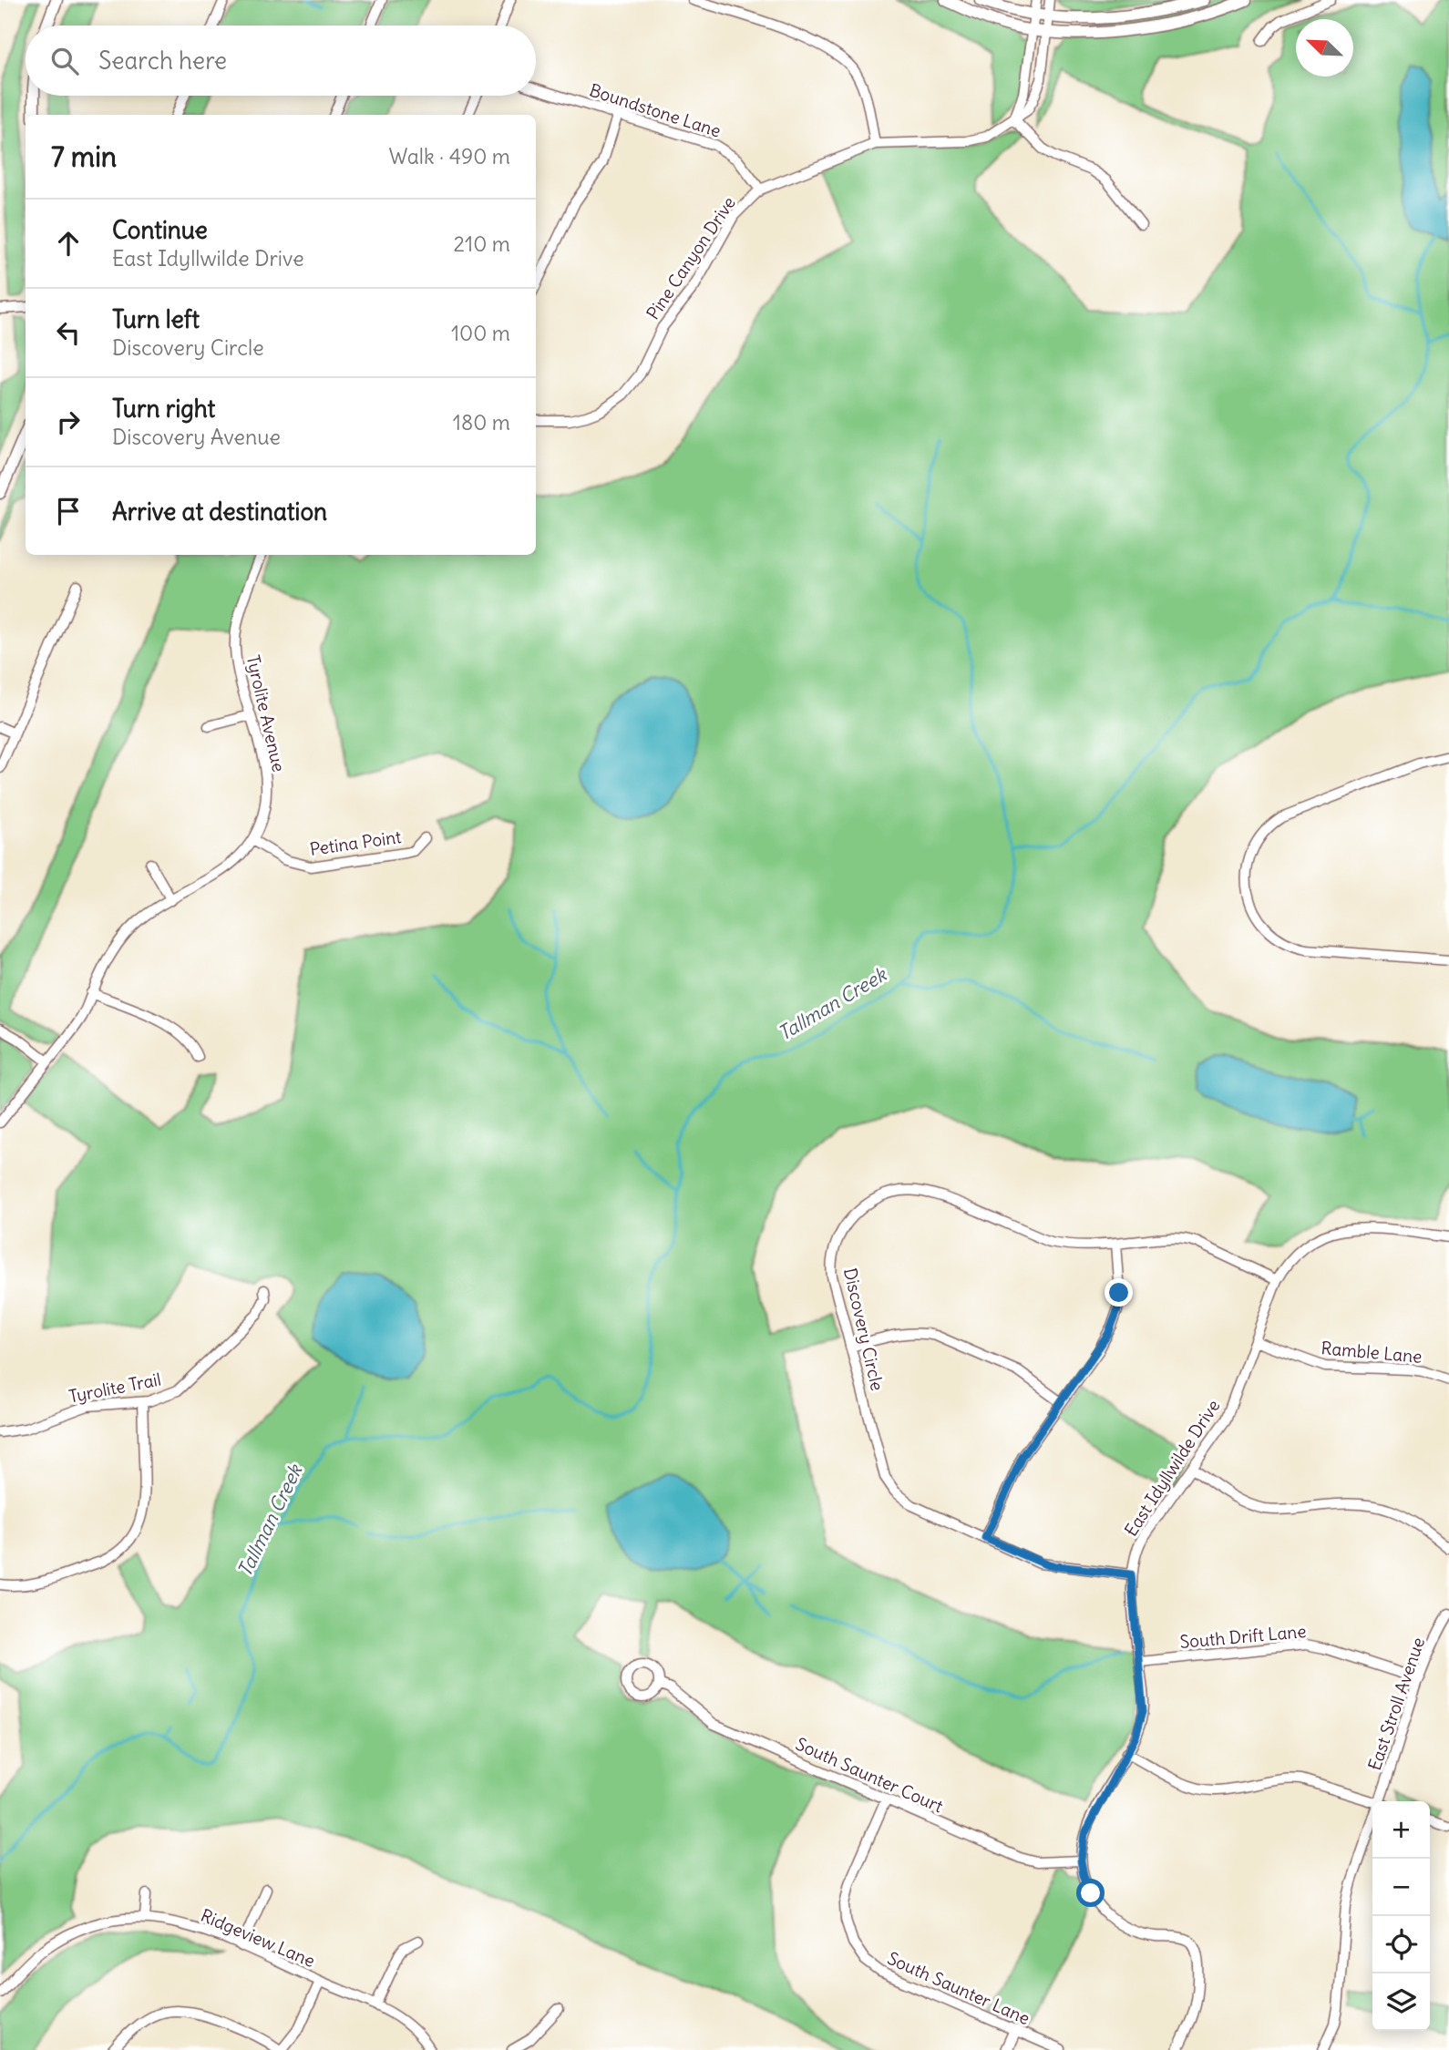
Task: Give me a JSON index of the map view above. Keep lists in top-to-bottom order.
{
  "streets": {
    "street": [
      "Boundstone Lane",
      "Pine Canyon Drive",
      "Tyrolite Avenue",
      "Petina Point",
      "Discovery Circle",
      "Ramble Lane",
      "Tyrolite Trail",
      "East Idyllwilde Drive",
      "South Drift Lane",
      "East Stroll Avenue",
      "South Saunter Court",
      "Ridgeview Lane",
      "South Saunter Lane"
    ]
  },
  "crossings": [
    ["Boundstone Lane", "Pine Canyon Drive"],
    ["Tyrolite Avenue", "Petina Point"],
    ["Discovery Circle", "East Idyllwilde Drive"],
    ["Ramble Lane", "East Idyllwilde Drive"],
    ["East Idyllwilde Drive", "South Drift Lane"],
    ["East Idyllwilde Drive", "South Saunter Court"],
    ["South Drift Lane", "East Stroll Avenue"],
    ["South Saunter Court", "South Saunter Lane"]
  ],
  "water": ["Tallman Creek"],
  "north": "top left",
  "page": {
    "search": "Search here",
    "heading": ["7 min", "Walk · 490 m"],
    "list": [
      ["Continue", "East Idyllwilde Drive", "210 m"],
      ["Turn left", "Discovery Circle", "100 m"],
      ["Turn right", "Discovery Avenue", "180 m"],
      "Arrive at destination"
    ],
    "map_buttons": ["+", "−"]
  }
}
